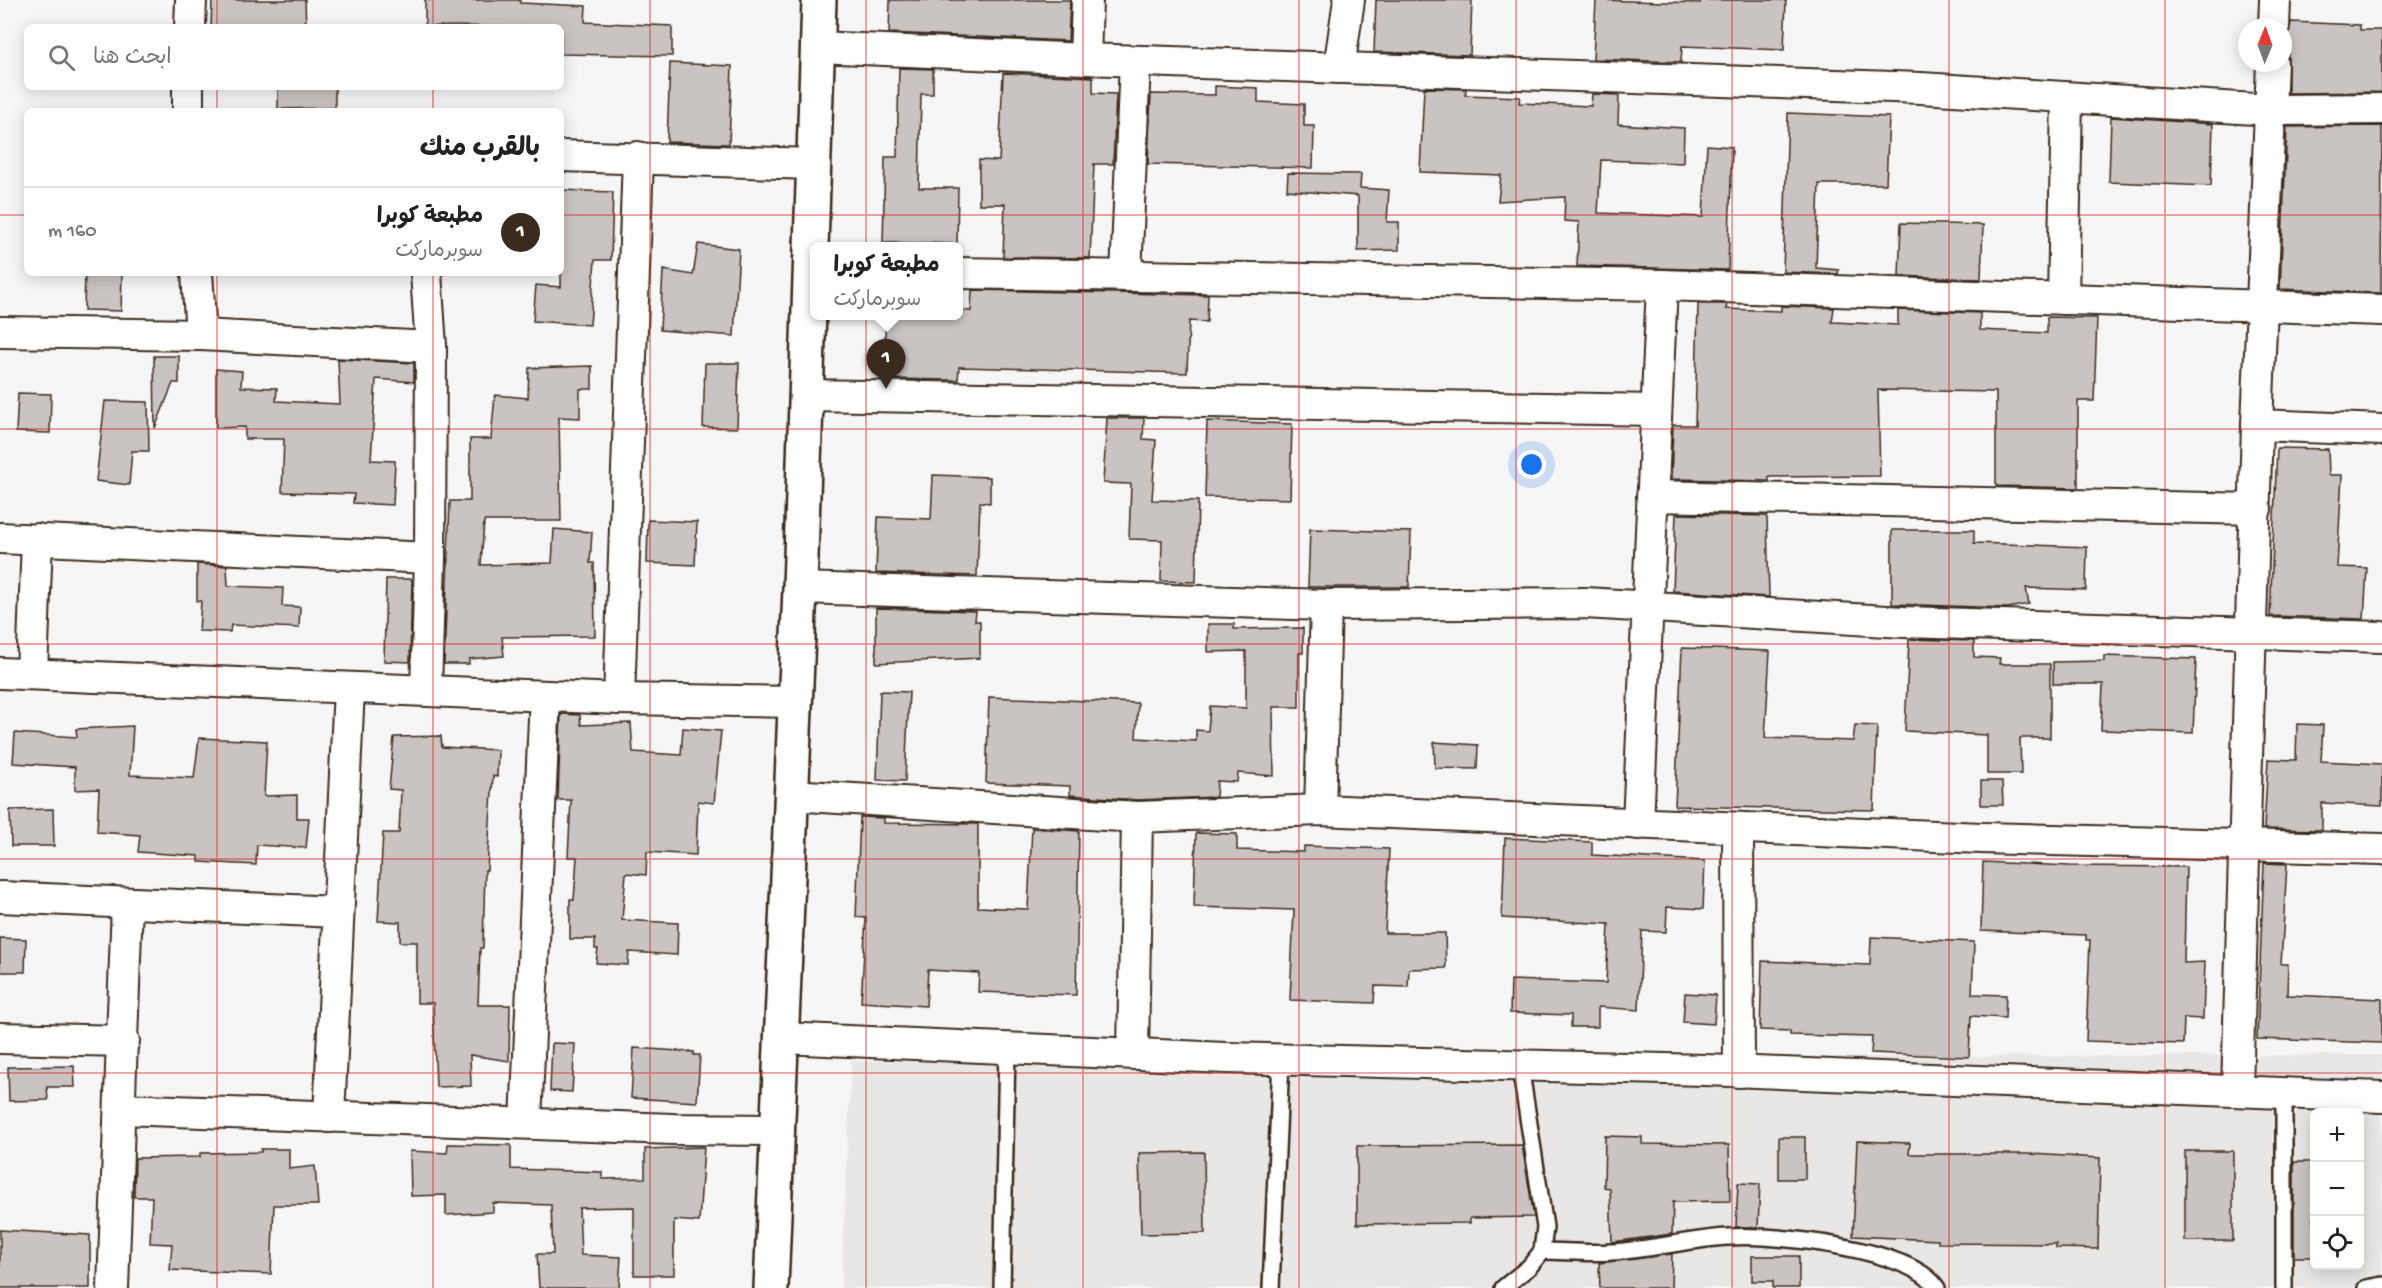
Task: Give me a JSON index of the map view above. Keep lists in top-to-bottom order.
{
  "north": "top",
  "page": {
    "search": "ابحث هنا",
    "heading": "بالقرب منك",
    "list": [
      {
        "mark": "1",
        "name": "مطبعة كوبرا",
        "note": "سوبرماركت",
        "value": "160 m"
      }
    ],
    "popup": ["مطبعة كوبرا", "سوبرماركت"],
    "pins": "1",
    "map_buttons": ["+", "−"]
  }
}
